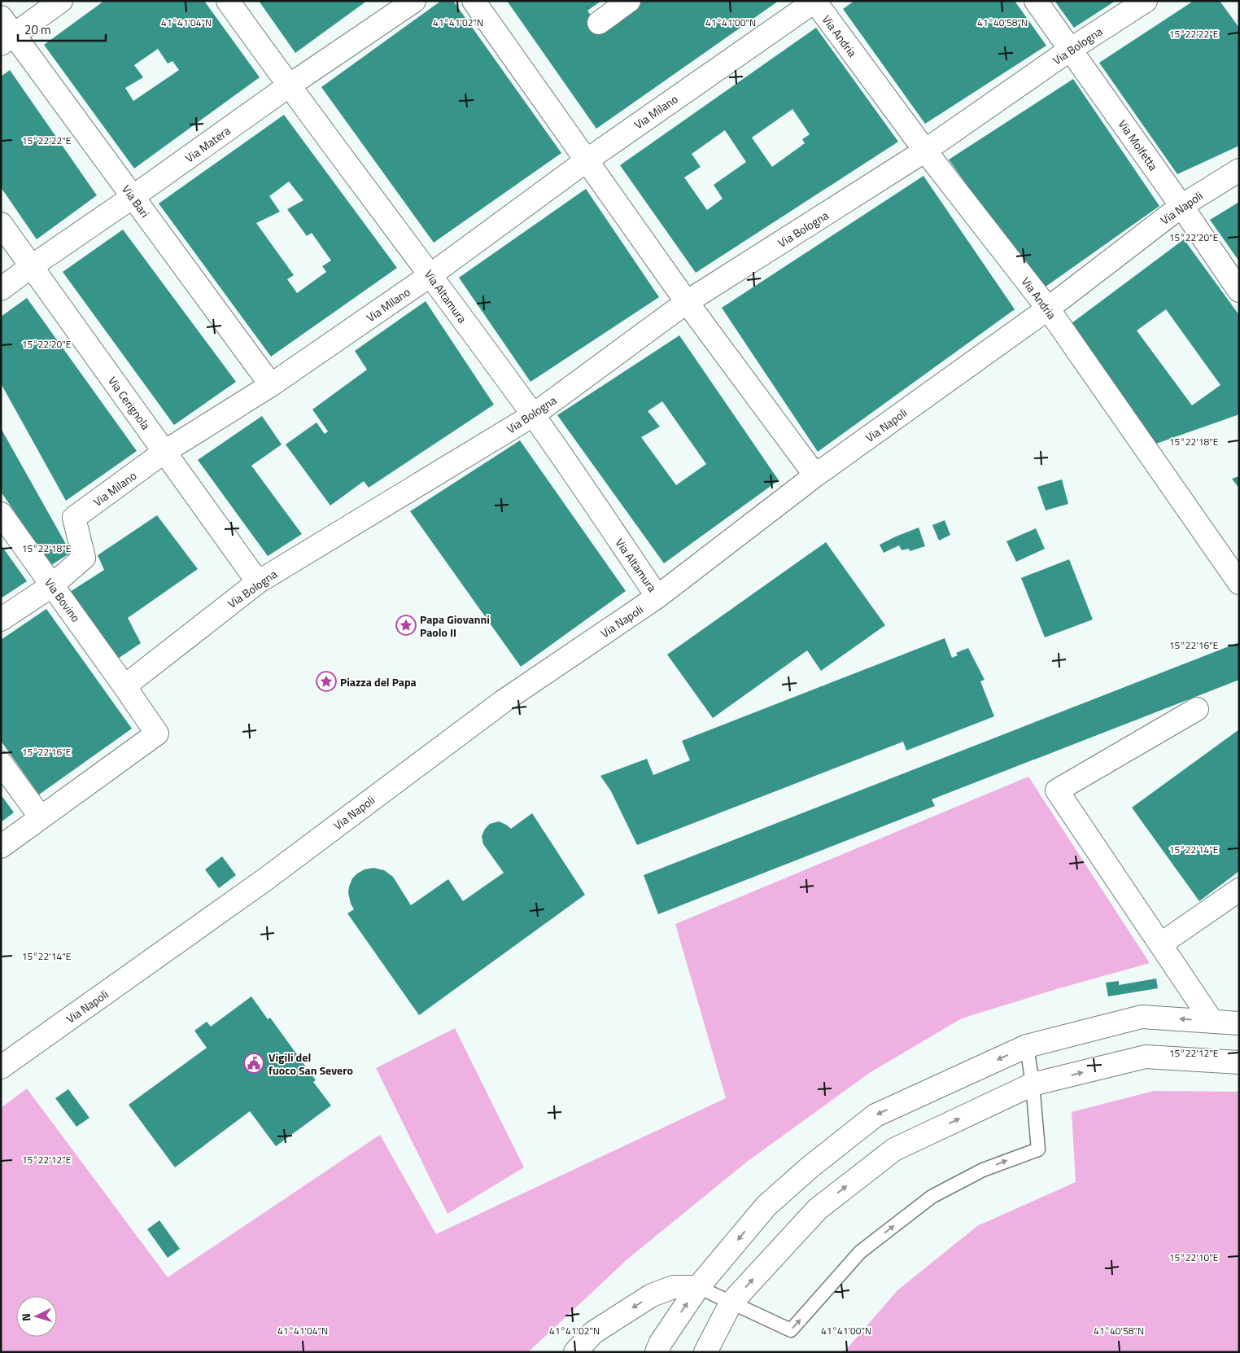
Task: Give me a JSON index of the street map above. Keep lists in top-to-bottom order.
{
  "streets": {
    "street": [
      "Via Andria",
      "Via Bologna",
      "Via Milano",
      "Via Matera",
      "Via Molfetta",
      "Via Bari",
      "Via Napoli",
      "Via Altamura",
      "Via Cerignola",
      "Via Bovino"
    ]
  },
  "crossings": [
    ["Via Andria", "Via Bologna"],
    ["Via Andria", "Via Milano"],
    ["Via Andria", "Via Napoli"],
    ["Via Bologna", "Via Molfetta"],
    ["Via Bologna", "Via Altamura"],
    ["Via Bologna", "Via Cerignola"],
    ["Via Bologna", "Via Bovino"],
    ["Via Milano", "Via Bari"],
    ["Via Milano", "Via Altamura"],
    ["Via Milano", "Via Cerignola"],
    ["Via Milano", "Via Bovino"],
    ["Via Matera", "Via Bari"],
    ["Via Matera", "Via Altamura"],
    ["Via Matera", "Via Cerignola"],
    ["Via Molfetta", "Via Napoli"],
    ["Via Napoli", "Via Altamura"]
  ],
  "places": {
    "place": ["Papa Giovanni Paolo II", "Piazza del Papa"],
    "public building": ["Vigili del fuoco San Severo"]
  },
  "scale_bar": "20 m",
  "north": "left",
  "coordinates": [
    "41°41'04\"N",
    "41°41'02\"N",
    "41°41'00\"N",
    "41°40'58\"N",
    "15°22'22\"E",
    "15°22'20\"E",
    "15°22'18\"E",
    "15°22'16\"E",
    "15°22'14\"E",
    "15°22'12\"E",
    "15°22'10\"E"
  ]
}
